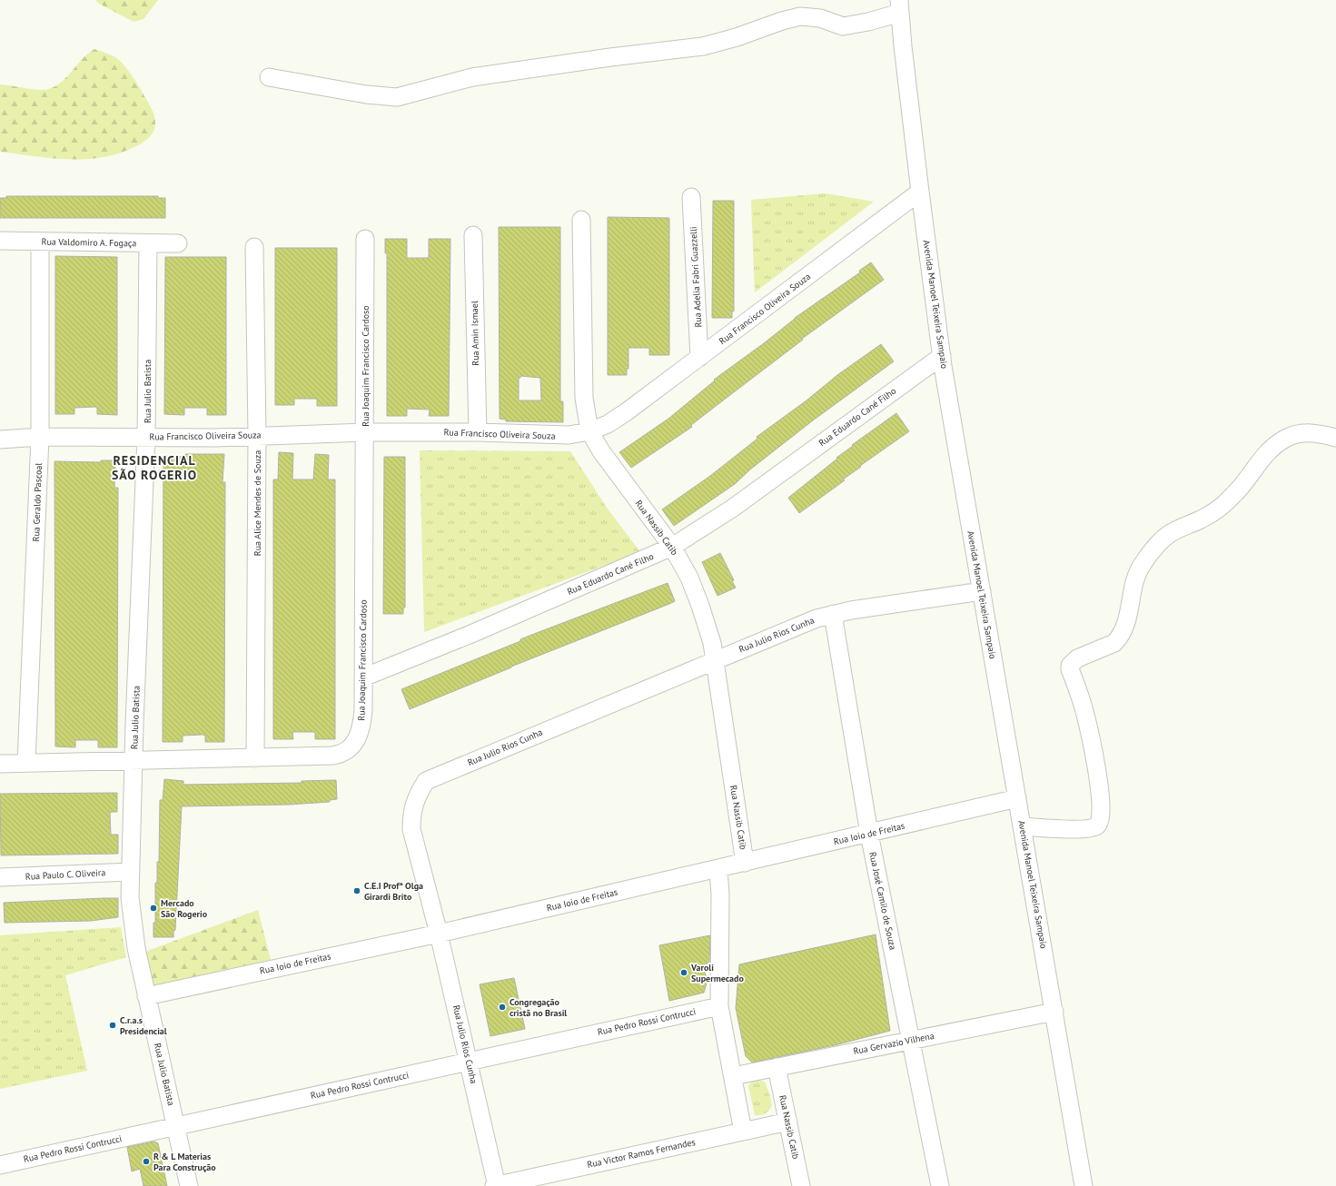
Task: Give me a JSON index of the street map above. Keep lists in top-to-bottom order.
{
  "streets": {
    "street": [
      "Rua Valdomiro A. Fogaça",
      "Rua Adelia Fabri Guazzelli",
      "Avenida Manoel Teixeira Sampaio",
      "Rua Francisco Oliveira Souza",
      "Rua Amin Ismael",
      "Rua Joaquim Francisco Cardoso",
      "Rua Julio Batista",
      "Rua Eduardo Cané Filho",
      "Rua Geraldo Pascoal",
      "Rua Alice Mendes de Souza",
      "Rua Nassib Catib",
      "Rua Julio Rios Cunha",
      "Rua Ioio de Freitas",
      "Rua Paulo C. Oliveira",
      "Rua José Camilo de Souza",
      "Rua Pedro Rossi Contrucci",
      "Rua Gervazio Vilhena",
      "Rua Victor Ramos Fernandes"
    ]
  },
  "crossings": [
    ["Rua Valdomiro A. Fogaça", "Rua Julio Batista"],
    ["Rua Valdomiro A. Fogaça", "Rua Geraldo Pascoal"],
    ["Rua Adelia Fabri Guazzelli", "Rua Francisco Oliveira Souza"],
    ["Avenida Manoel Teixeira Sampaio", "Rua Francisco Oliveira Souza"],
    ["Avenida Manoel Teixeira Sampaio", "Rua Eduardo Cané Filho"],
    ["Avenida Manoel Teixeira Sampaio", "Rua Julio Rios Cunha"],
    ["Avenida Manoel Teixeira Sampaio", "Rua Ioio de Freitas"],
    ["Avenida Manoel Teixeira Sampaio", "Rua Gervazio Vilhena"],
    ["Rua Francisco Oliveira Souza", "Rua Amin Ismael"],
    ["Rua Francisco Oliveira Souza", "Rua Joaquim Francisco Cardoso"],
    ["Rua Francisco Oliveira Souza", "Rua Julio Batista"],
    ["Rua Francisco Oliveira Souza", "Rua Geraldo Pascoal"],
    ["Rua Francisco Oliveira Souza", "Rua Alice Mendes de Souza"],
    ["Rua Francisco Oliveira Souza", "Rua Nassib Catib"],
    ["Rua Joaquim Francisco Cardoso", "Rua Julio Batista"],
    ["Rua Joaquim Francisco Cardoso", "Rua Eduardo Cané Filho"],
    ["Rua Joaquim Francisco Cardoso", "Rua Geraldo Pascoal"],
    ["Rua Joaquim Francisco Cardoso", "Rua Alice Mendes de Souza"],
    ["Rua Julio Batista", "Rua Ioio de Freitas"],
    ["Rua Julio Batista", "Rua Paulo C. Oliveira"],
    ["Rua Julio Batista", "Rua Pedro Rossi Contrucci"],
    ["Rua Eduardo Cané Filho", "Rua Nassib Catib"],
    ["Rua Nassib Catib", "Rua Julio Rios Cunha"],
    ["Rua Nassib Catib", "Rua Ioio de Freitas"],
    ["Rua Nassib Catib", "Rua Gervazio Vilhena"],
    ["Rua Nassib Catib", "Rua Victor Ramos Fernandes"],
    ["Rua Julio Rios Cunha", "Rua Ioio de Freitas"],
    ["Rua Julio Rios Cunha", "Rua José Camilo de Souza"],
    ["Rua Julio Rios Cunha", "Rua Pedro Rossi Contrucci"],
    ["Rua Julio Rios Cunha", "Rua Victor Ramos Fernandes"],
    ["Rua Ioio de Freitas", "Rua José Camilo de Souza"],
    ["Rua José Camilo de Souza", "Rua Gervazio Vilhena"]
  ],
  "districts": ["RESIDENCIAL SÃO ROGERIO"],
  "places": [
    "C.E.I Profª Olga Girardi Brito",
    "Mercado São Rogerio",
    "Varoli Supermecado",
    "Congregação cristã no Brasil",
    "C.r.a.s Presidencial",
    "R & L Materias Para Construção"
  ]
}
